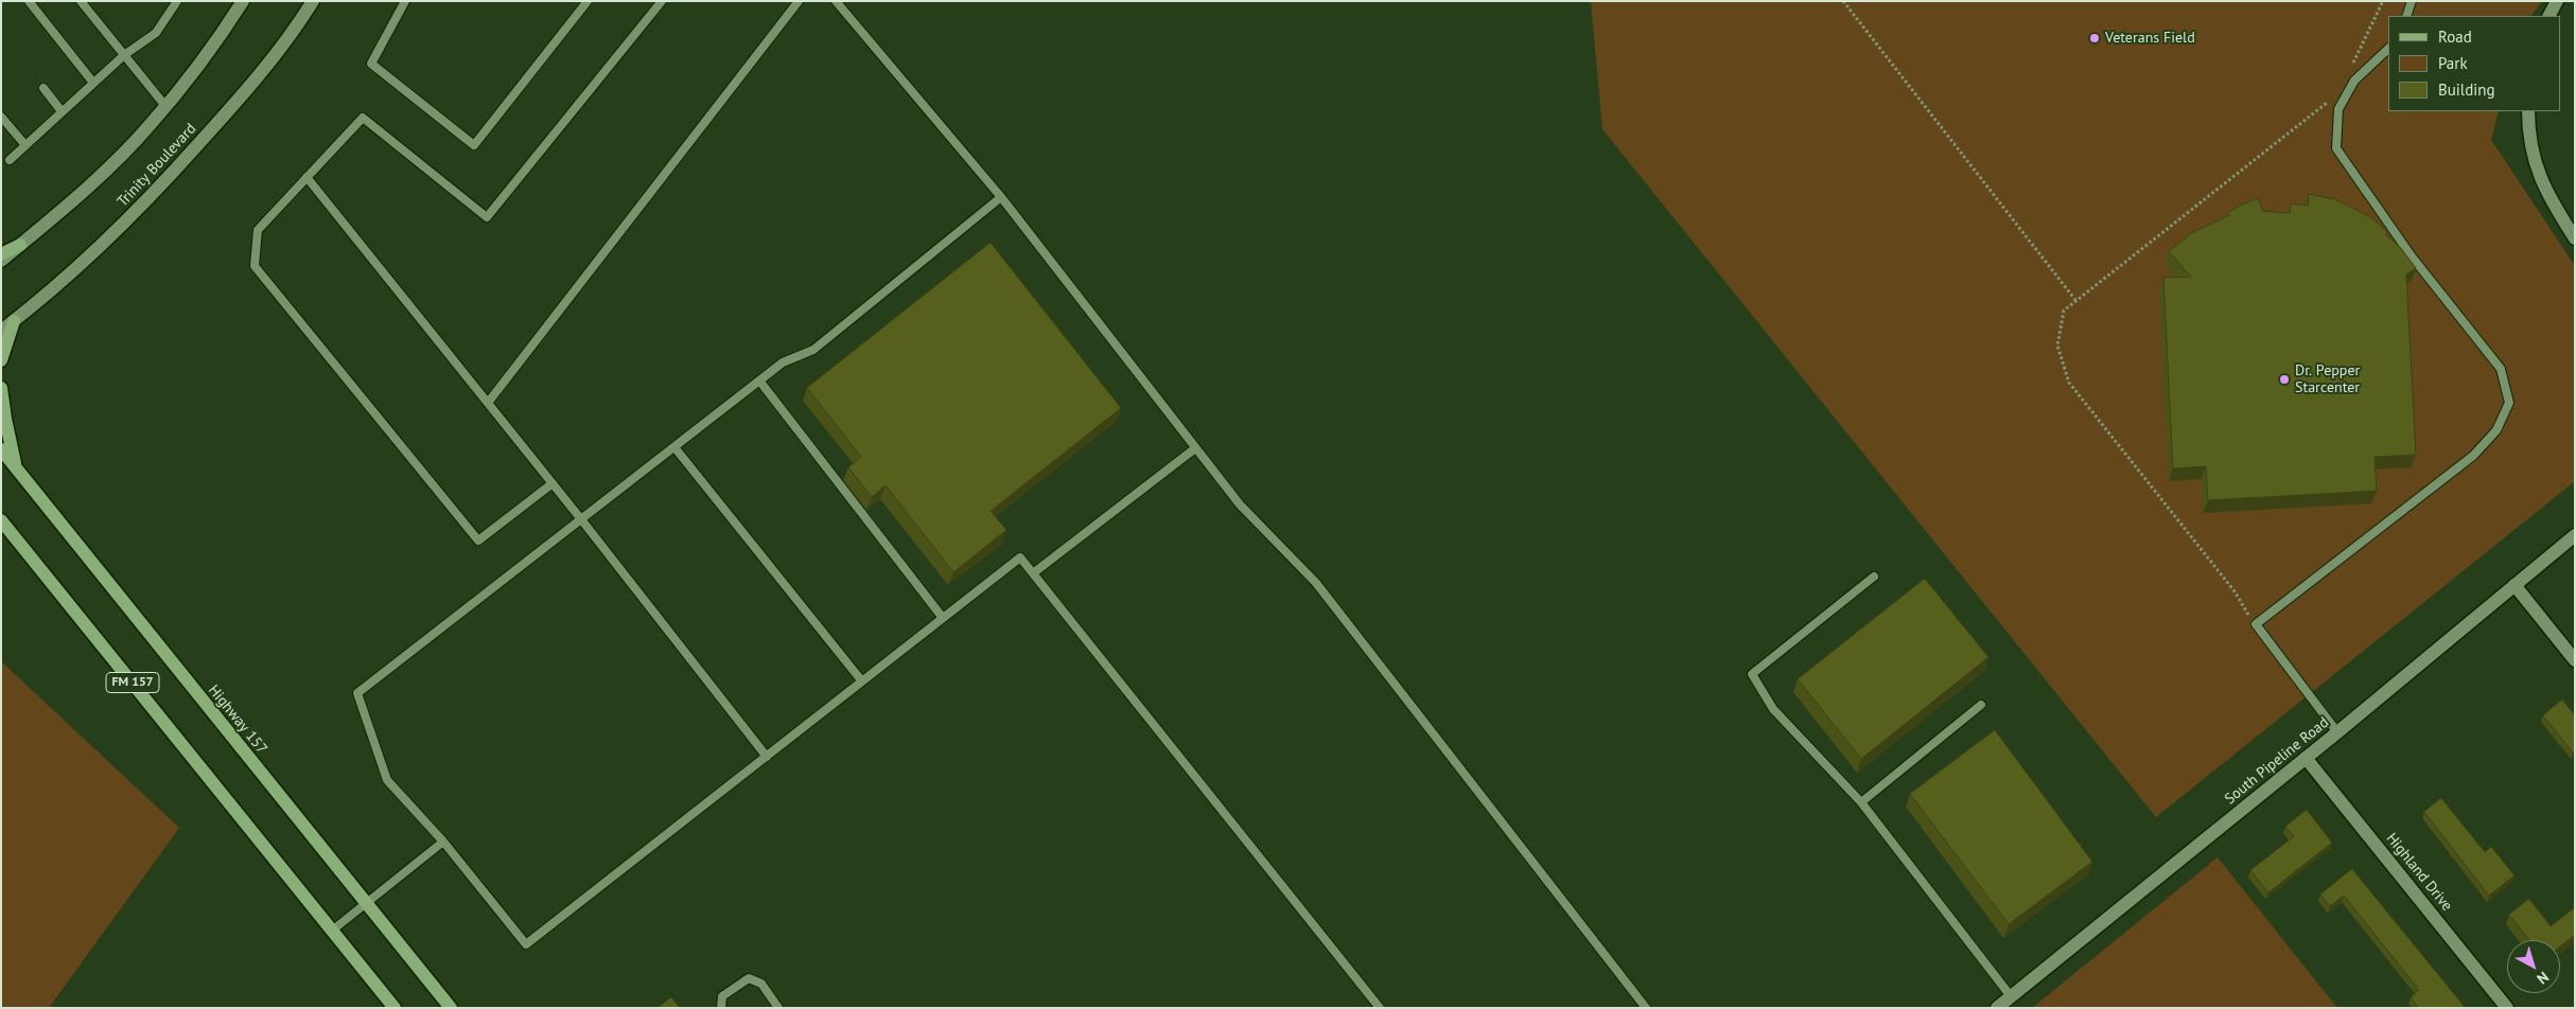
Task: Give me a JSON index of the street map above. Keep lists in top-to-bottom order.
{
  "streets": {
    "main road": ["FM 157", "Highway 157"],
    "street": ["Trinity Boulevard", "South Pipeline Road", "Highland Drive"]
  },
  "crossings": [
    ["South Pipeline Road", "Highland Drive"]
  ],
  "places": ["Veterans Field", "Dr. Pepper Starcenter"],
  "legend": ["Road", "Park", "Building"],
  "north": "bottom right"
}
